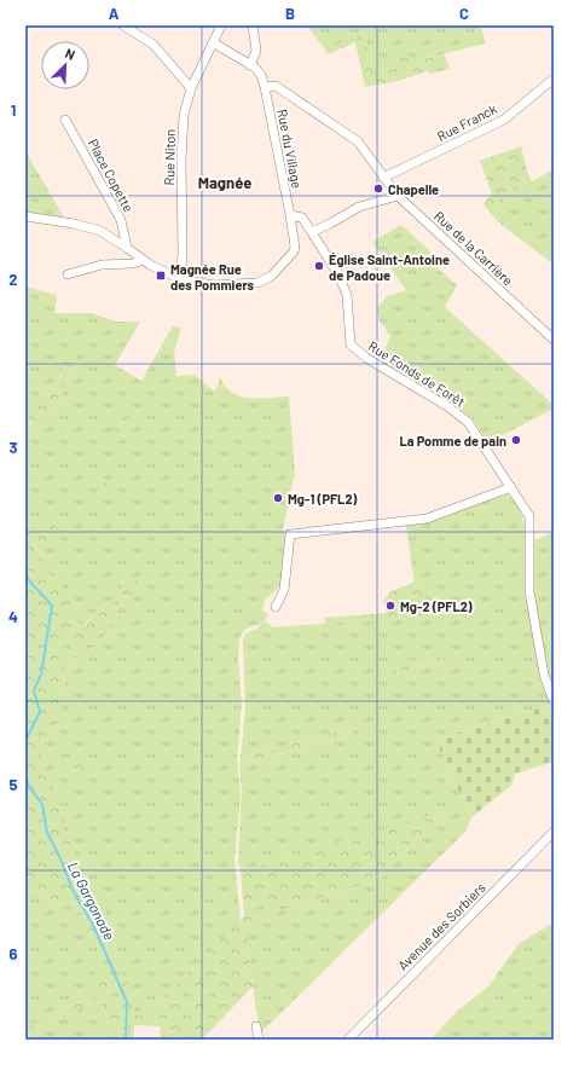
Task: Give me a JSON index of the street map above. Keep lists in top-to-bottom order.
{
  "streets": {
    "street": [
      "Rue Franck",
      "Rue du Village",
      "Rue Niton",
      "Place Copette",
      "Rue de la Carrière",
      "Rue Fonds de Forêt",
      "Avenue des Sorbiers"
    ]
  },
  "crossings": [
    ["Rue Franck", "Rue de la Carrière"],
    ["Rue du Village", "Rue Niton"],
    ["Rue du Village", "Rue de la Carrière"]
  ],
  "districts": ["Magnée"],
  "water": ["La Gargonade"],
  "places": {
    "other": [
      "Chapelle",
      "Église Saint-Antoine de Padoue",
      "La Pomme de pain",
      "Mg-1 (PFL2)",
      "Mg-2 (PFL2)"
    ],
    "transit": ["Magnée Rue des Pommiers"]
  },
  "north": "top right",
  "grid": {
    "columns": ["A", "B", "C"],
    "rows": [
      "1",
      "2",
      "3",
      "4",
      "5",
      "6"
    ]
  }
}
